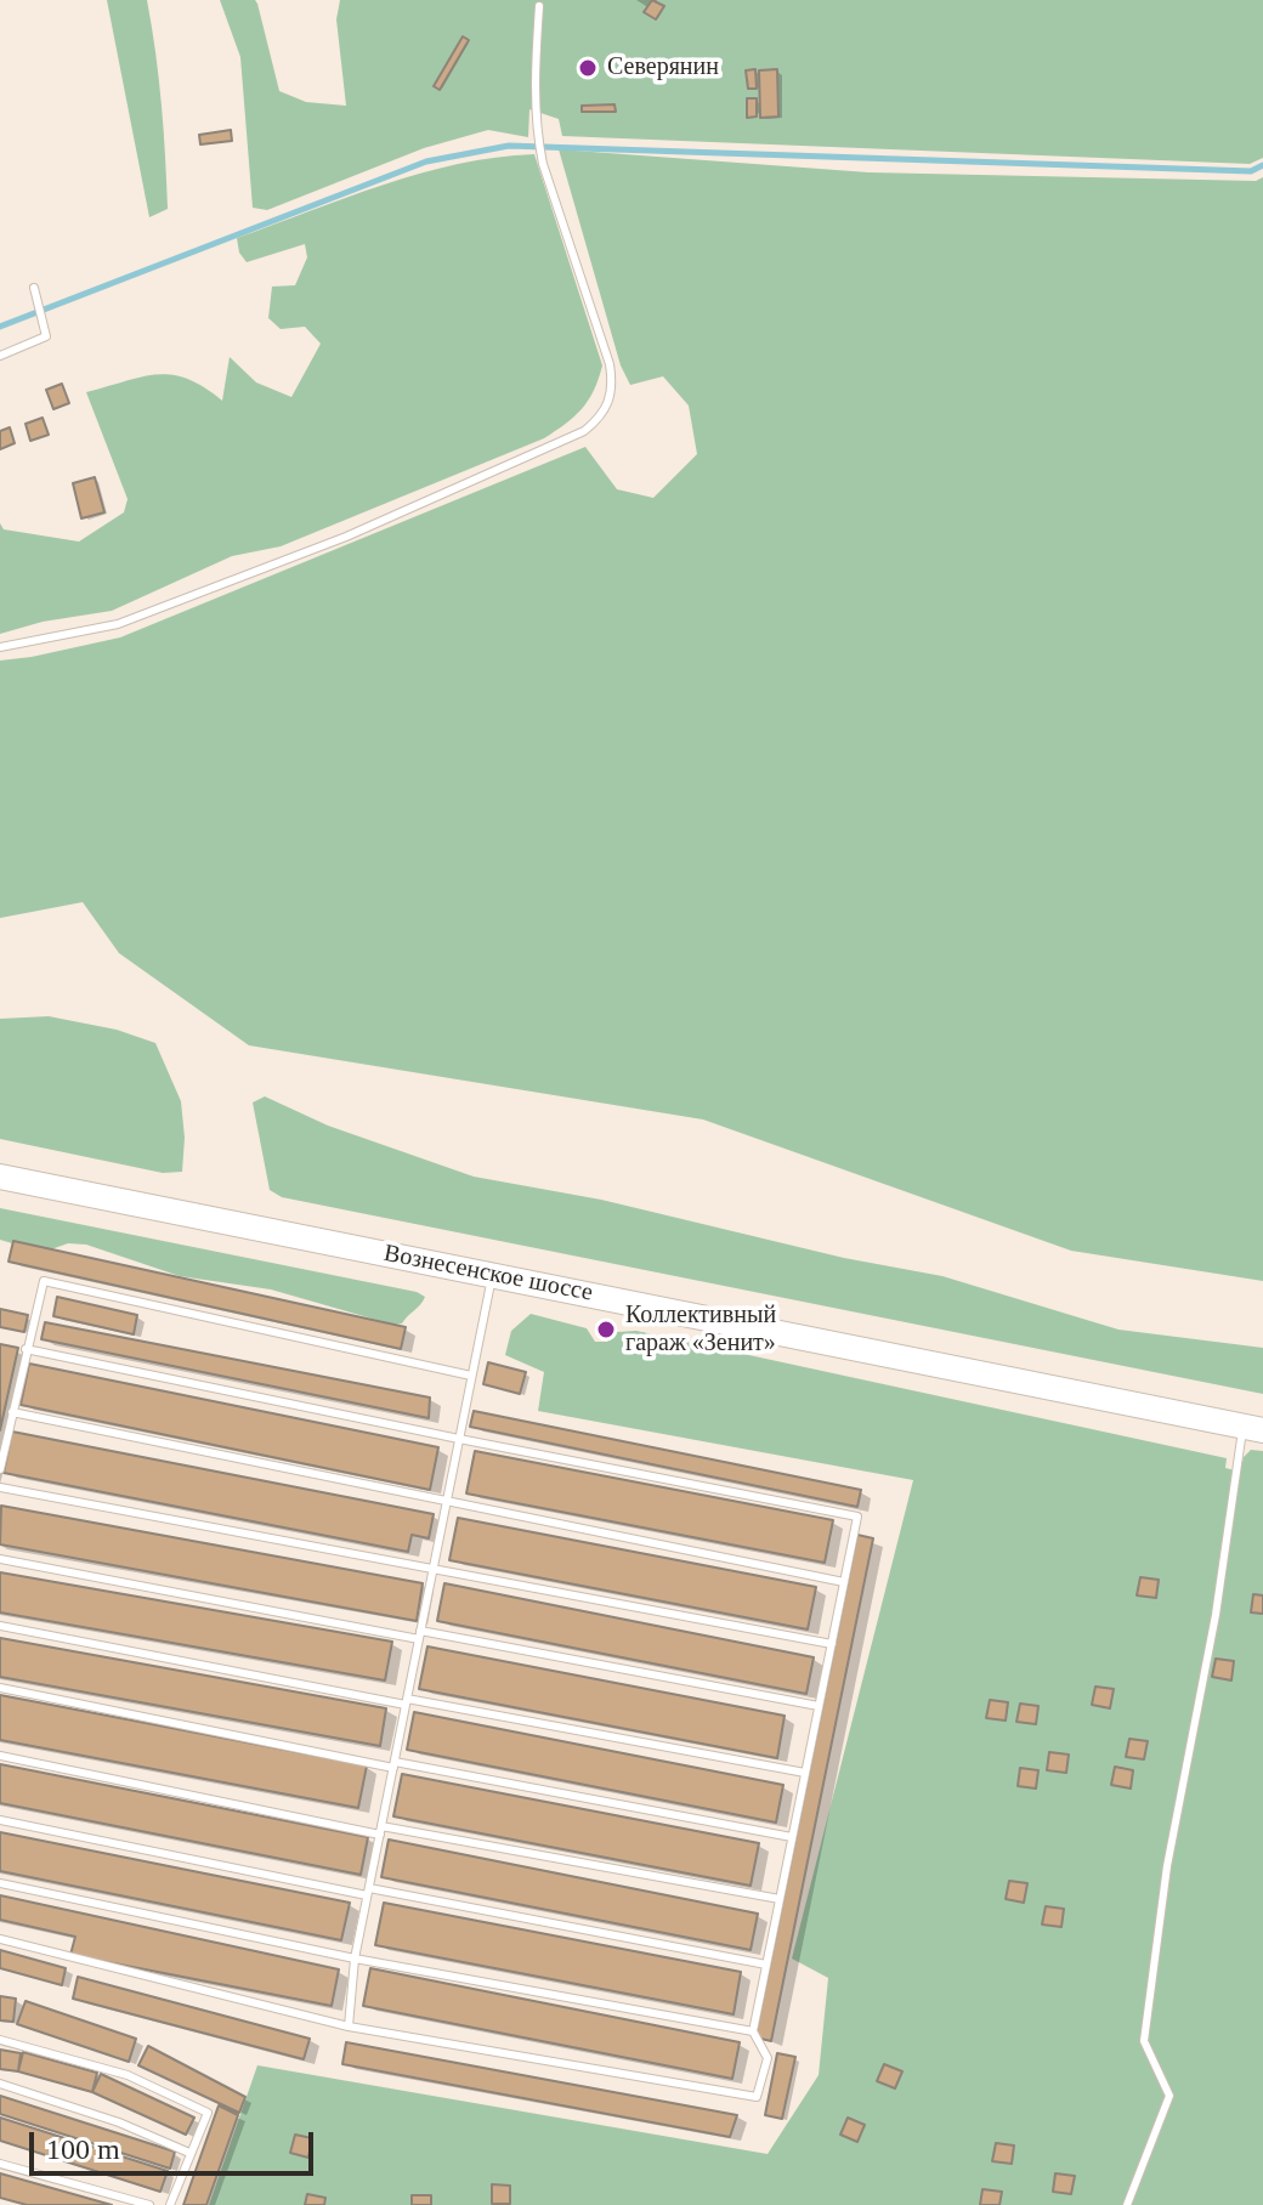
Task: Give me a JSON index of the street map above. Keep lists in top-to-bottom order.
{
  "streets": {
    "main road": ["Вознесенское шоссе"]
  },
  "places": ["Северянин", "Коллективный гараж «Зенит»"],
  "scale_bar": "100 m"
}
